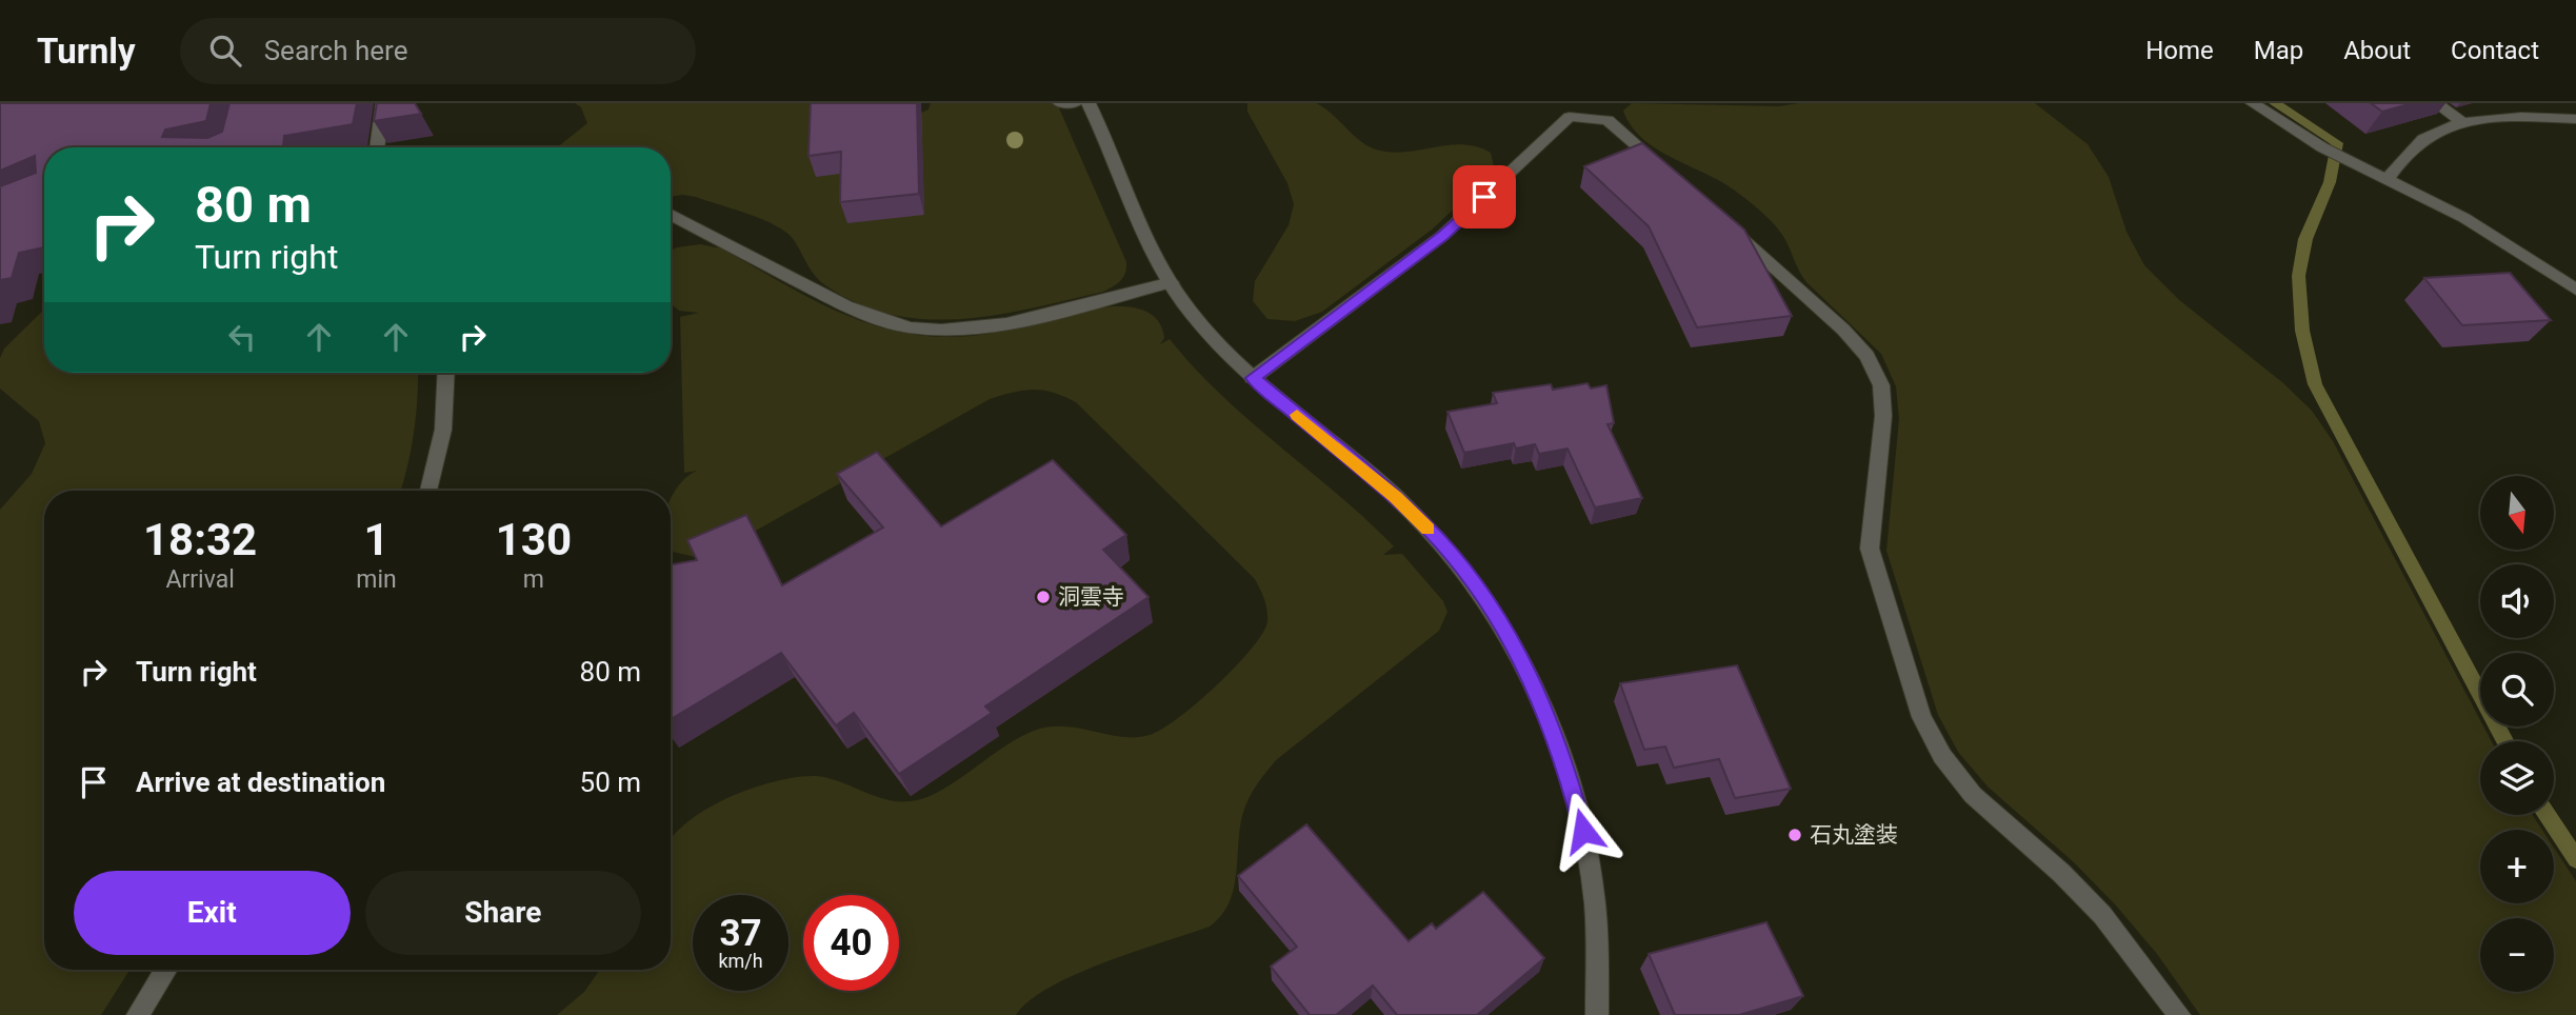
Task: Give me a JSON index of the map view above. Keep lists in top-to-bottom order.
{
  "places": ["洞雲寺", "石丸塗装"],
  "north": "bottom",
  "page": {
    "header": "Turnly",
    "search": "Search here",
    "nav": [
      "Home",
      "Map",
      "About",
      "Contact"
    ],
    "turn": ["80 m", "Turn right"],
    "map_buttons": ["+", "−"],
    "eta": [
      "18:32",
      "Arrival",
      "1",
      "min",
      "130",
      "m"
    ],
    "list": [
      {
        "name": "Turn right",
        "value": "80 m"
      },
      {
        "name": "Arrive at destination",
        "value": "50 m"
      }
    ],
    "buttons": ["Exit", "Share"],
    "speed": "37 km/h",
    "limit": "40"
  }
}
